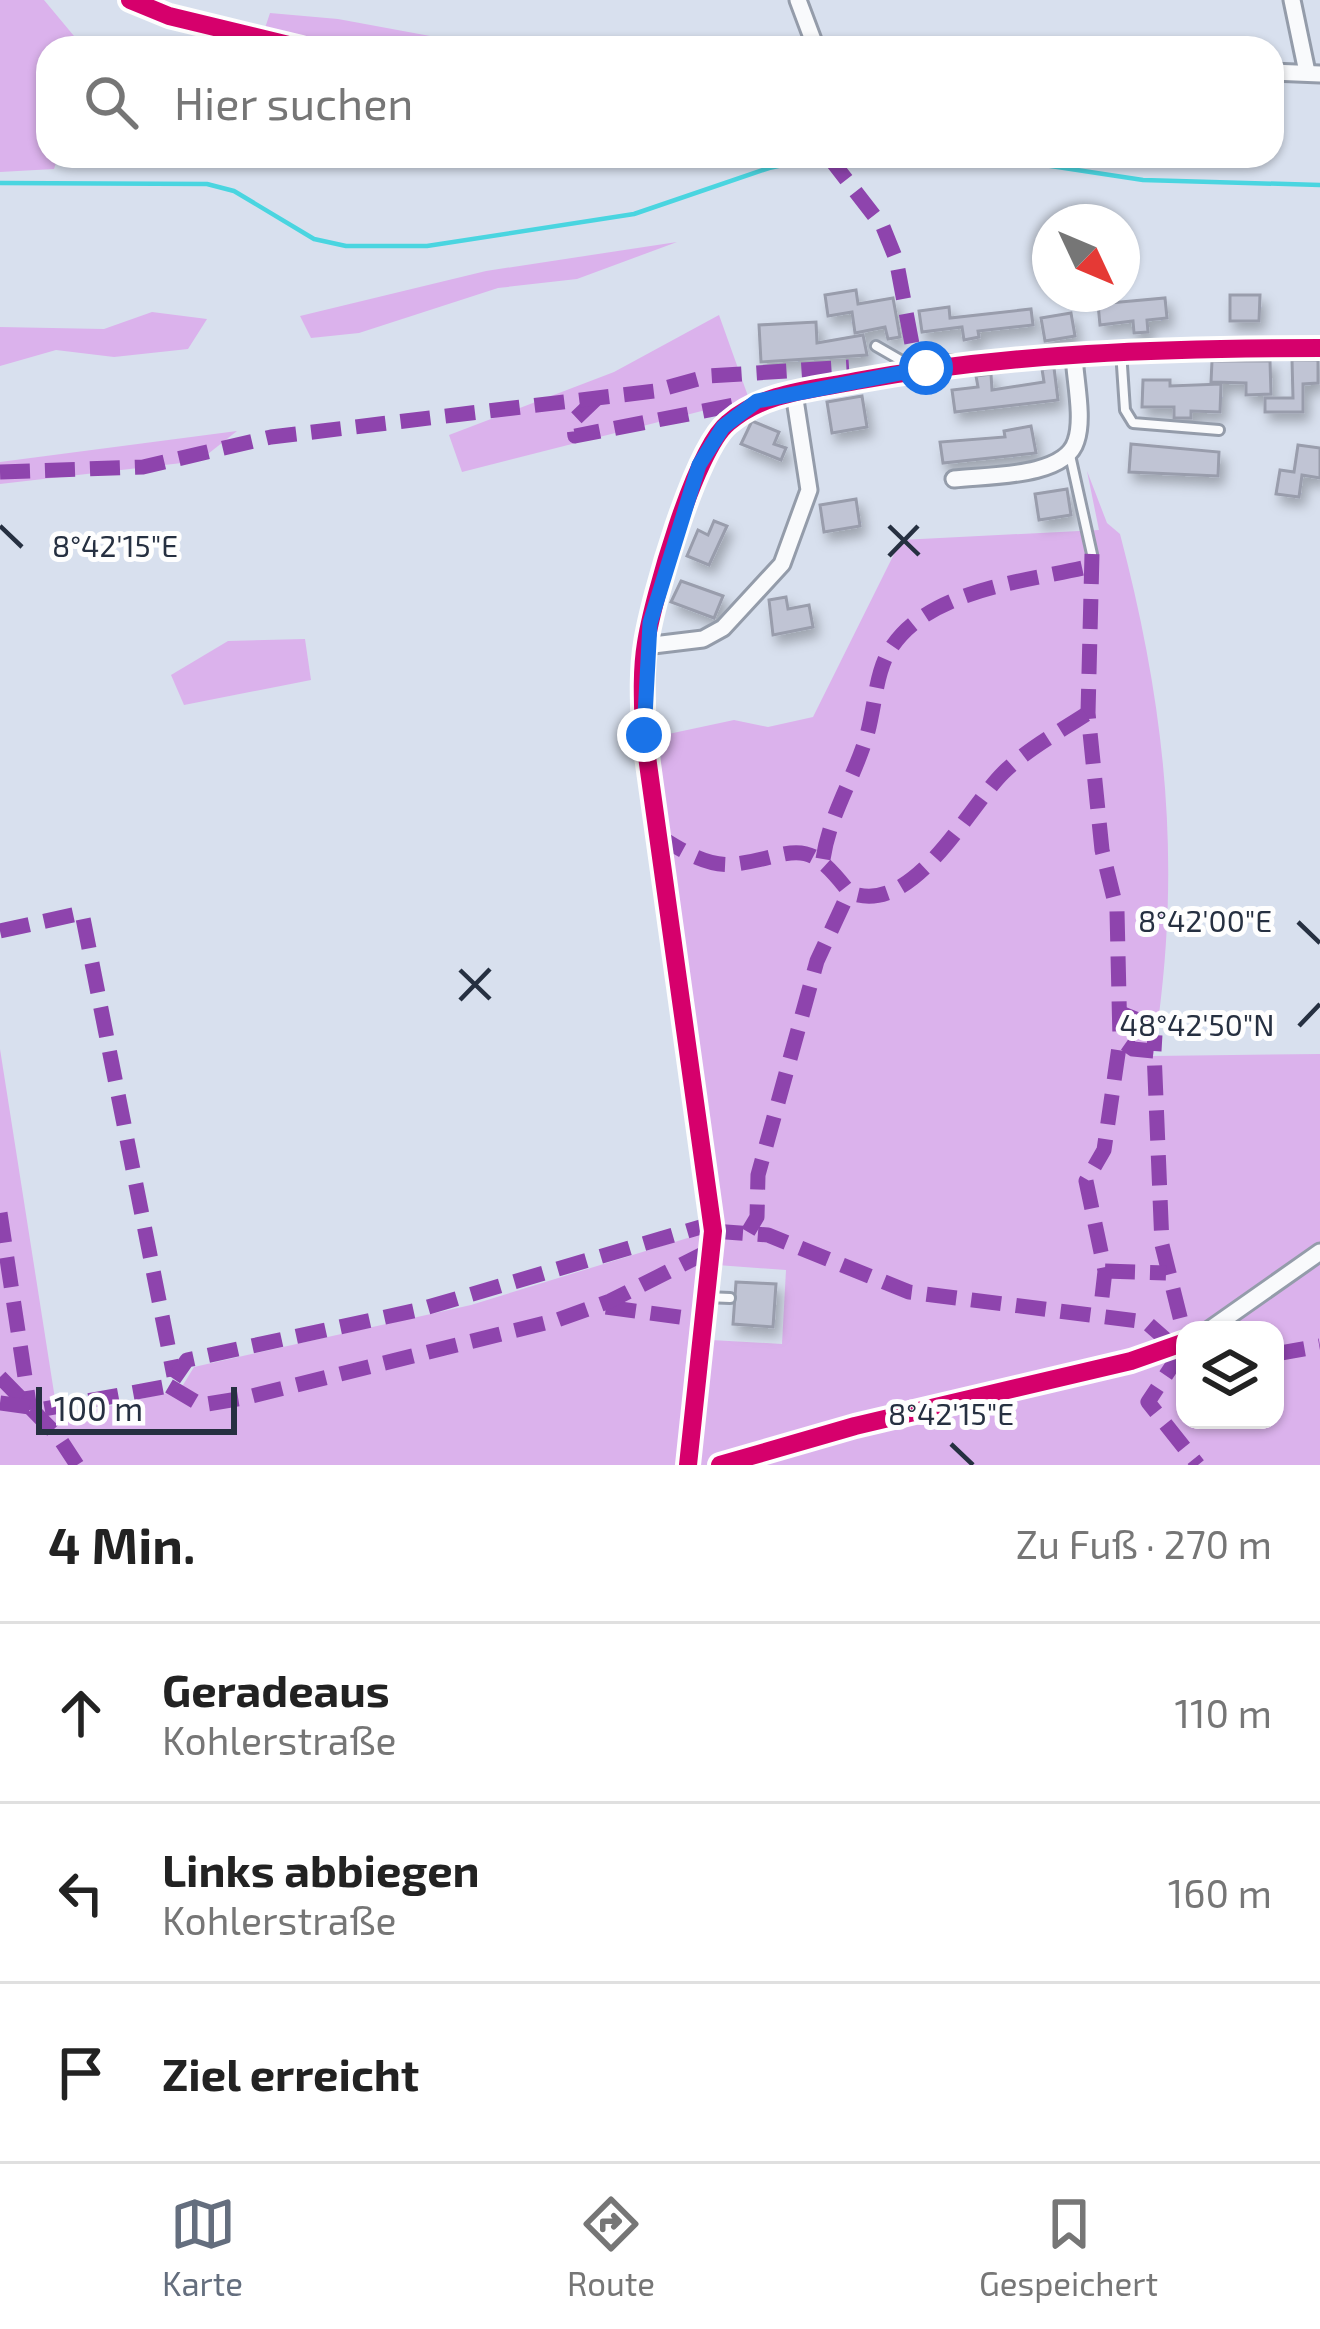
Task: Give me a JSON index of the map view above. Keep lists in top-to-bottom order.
{
  "scale_bar": "100 m",
  "north": "bottom right",
  "page": {
    "search": "Hier suchen",
    "scale": "100 m",
    "heading": ["4 Min.", "Zu Fuß · 270 m"],
    "list": [
      ["Geradeaus", "Kohlerstraße", "110 m"],
      ["Links abbiegen", "Kohlerstraße", "160 m"],
      "Ziel erreicht"
    ],
    "nav": ["Karte", "Route", "Gespeichert"]
  },
  "coordinates": ["8°42'15\"E", "8°42'00\"E", "48°42'50\"N"]
}
